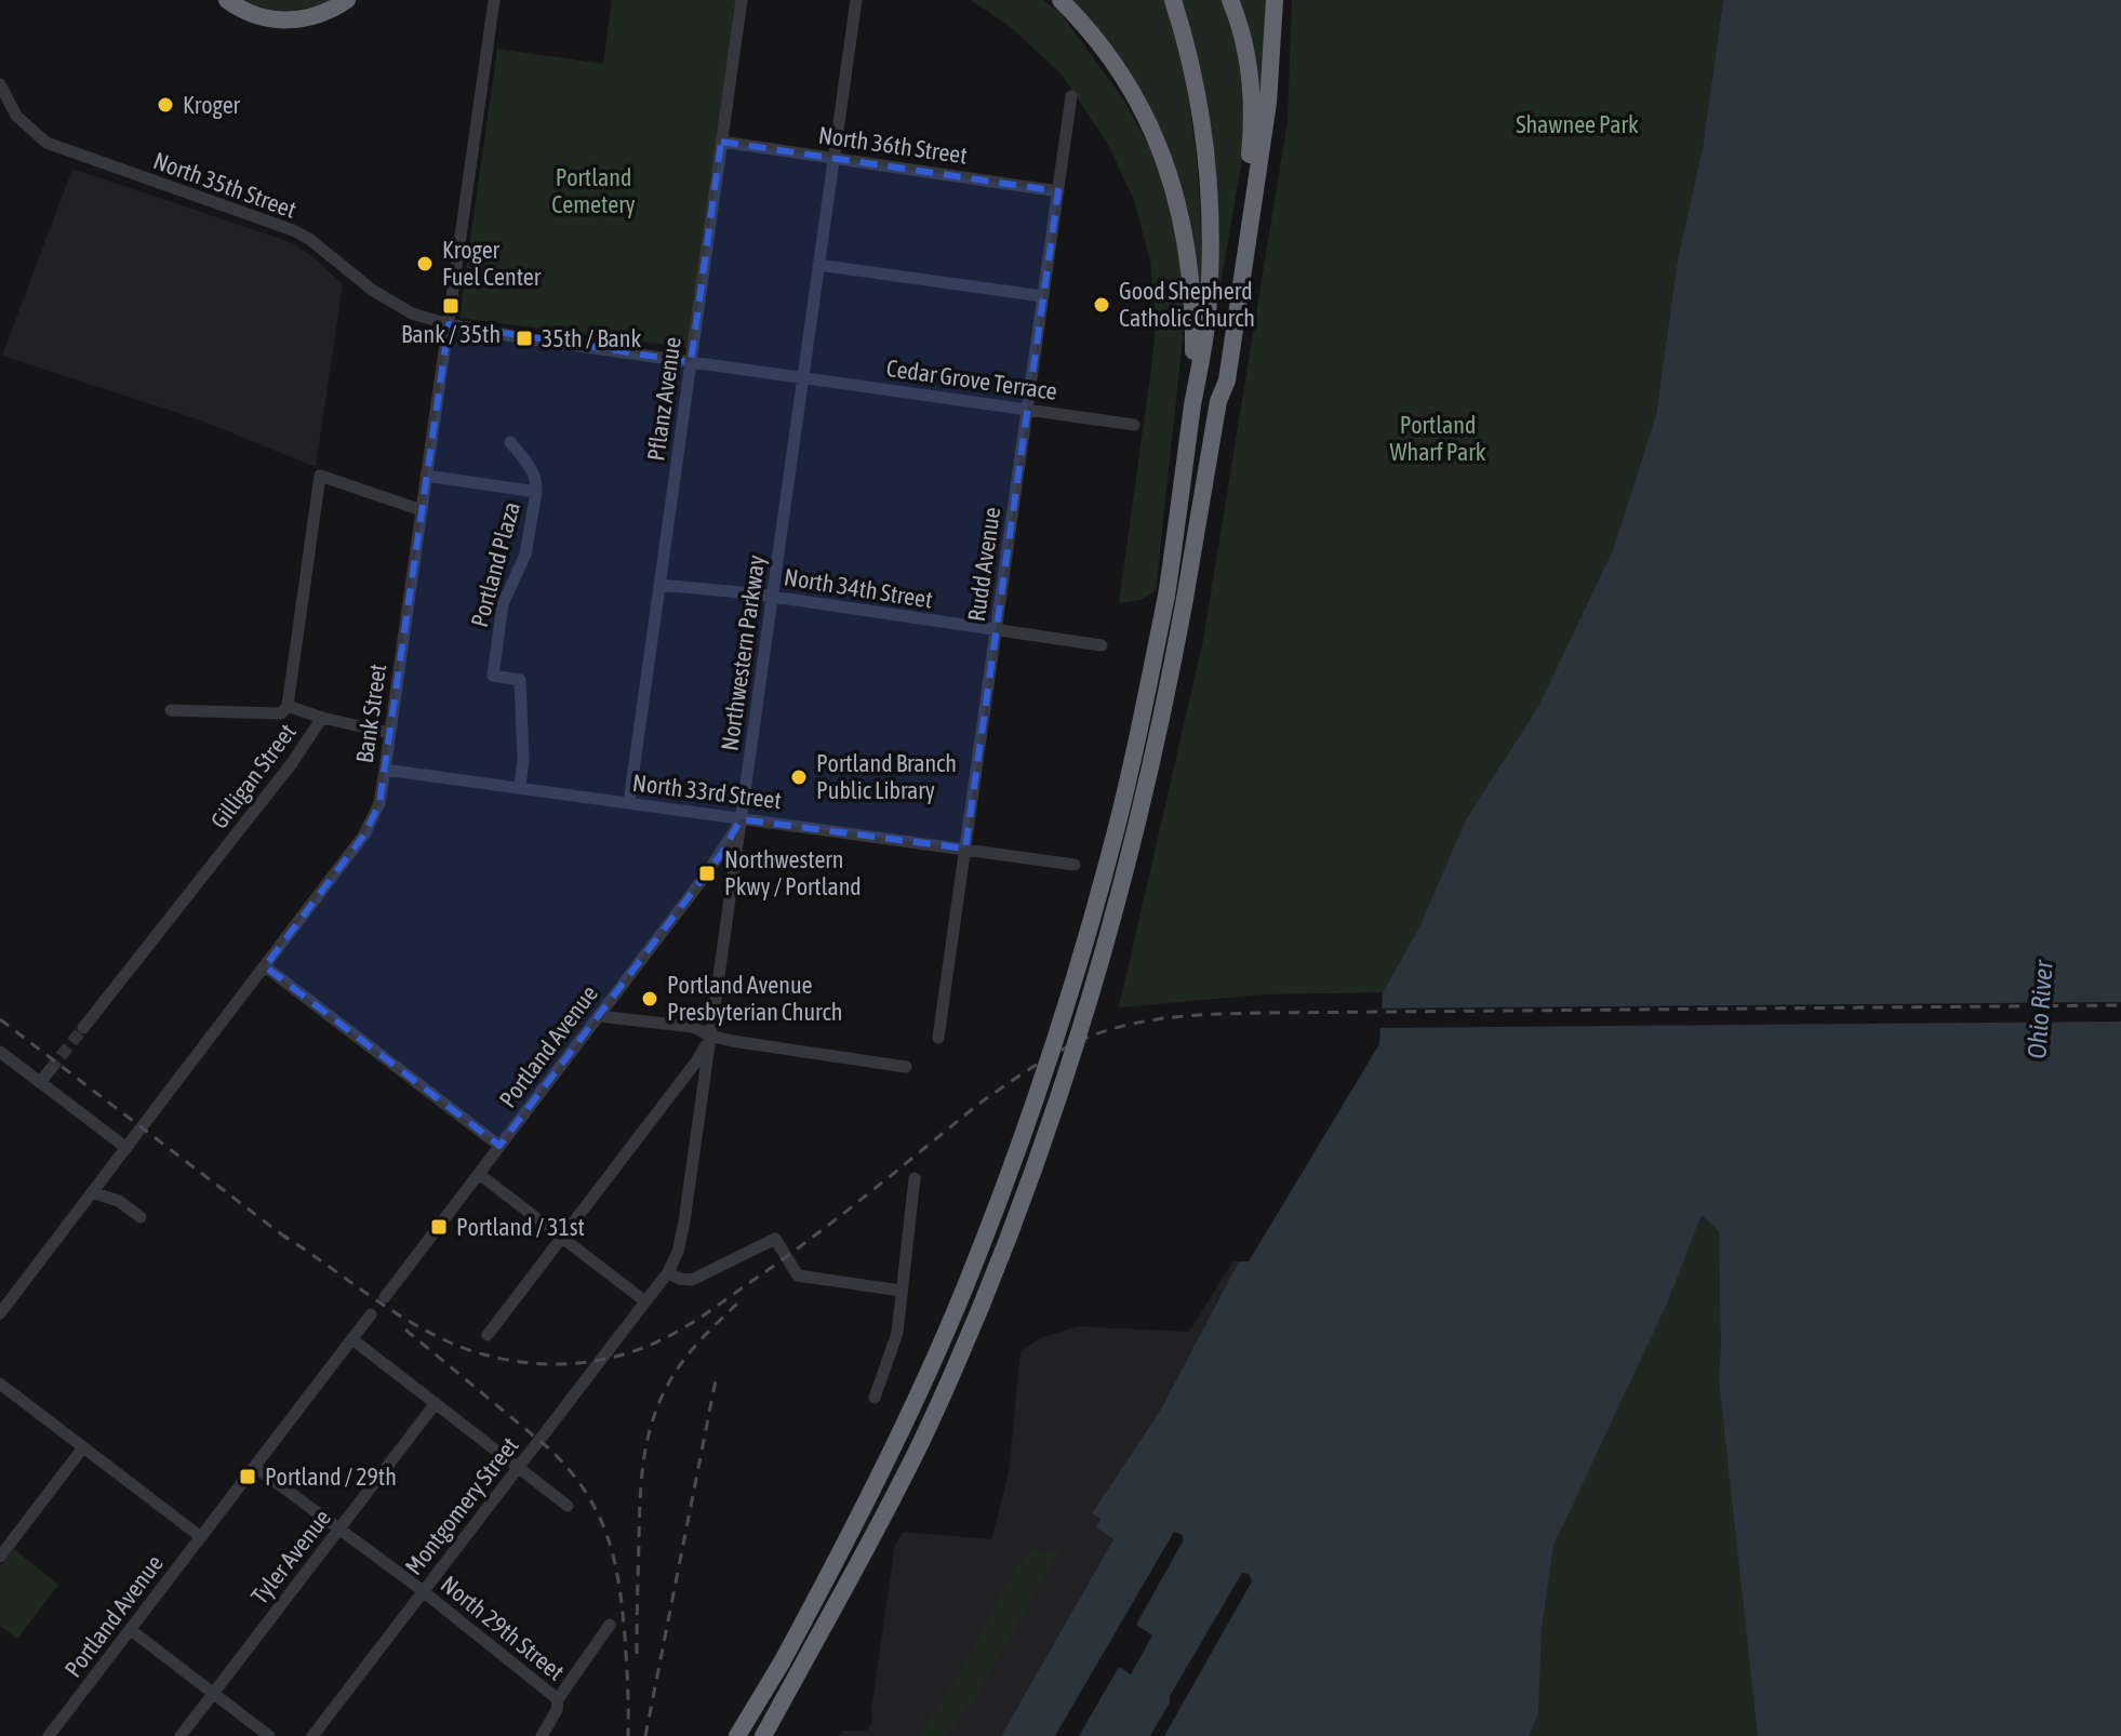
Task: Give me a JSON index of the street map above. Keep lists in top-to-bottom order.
{
  "streets": {
    "street": [
      "North 36th Street",
      "North 35th Street",
      "Cedar Grove Terrace",
      "Pflanz Avenue",
      "Portland Plaza",
      "Rudd Avenue",
      "North 34th Street",
      "Northwestern Parkway",
      "Bank Street",
      "Gilligan Street",
      "North 33rd Street",
      "Portland Avenue",
      "Montgomery Street",
      "Tyler Avenue",
      "North 29th Street"
    ]
  },
  "crossings": [
    ["North 36th Street", "Pflanz Avenue"],
    ["North 36th Street", "Rudd Avenue"],
    ["North 36th Street", "Northwestern Parkway"],
    ["North 35th Street", "Cedar Grove Terrace"],
    ["North 35th Street", "Pflanz Avenue"],
    ["North 35th Street", "Northwestern Parkway"],
    ["North 35th Street", "Bank Street"],
    ["Cedar Grove Terrace", "Rudd Avenue"],
    ["Cedar Grove Terrace", "Northwestern Parkway"],
    ["Pflanz Avenue", "North 34th Street"],
    ["Pflanz Avenue", "North 33rd Street"],
    ["Portland Plaza", "Bank Street"],
    ["Portland Plaza", "North 33rd Street"],
    ["Rudd Avenue", "North 34th Street"],
    ["Rudd Avenue", "North 33rd Street"],
    ["North 34th Street", "Northwestern Parkway"],
    ["Northwestern Parkway", "North 33rd Street"],
    ["Northwestern Parkway", "Portland Avenue"],
    ["Northwestern Parkway", "Montgomery Street"],
    ["Bank Street", "Gilligan Street"],
    ["Bank Street", "North 33rd Street"],
    ["North 33rd Street", "Portland Avenue"],
    ["Portland Avenue", "North 29th Street"],
    ["Montgomery Street", "North 29th Street"],
    ["Tyler Avenue", "North 29th Street"]
  ],
  "water": ["Ohio River"],
  "parks": ["Shawnee Park", "Portland Cemetery", "Portland Wharf Park"],
  "places": {
    "other": [
      "Kroger",
      "Kroger Fuel Center",
      "Good Shepherd Catholic Church",
      "Portland Branch Public Library",
      "Portland Avenue Presbyterian Church"
    ],
    "transit": [
      "Bank / 35th",
      "35th / Bank",
      "Northwestern Pkwy / Portland",
      "Portland / 31st",
      "Portland / 29th"
    ]
  }
}
